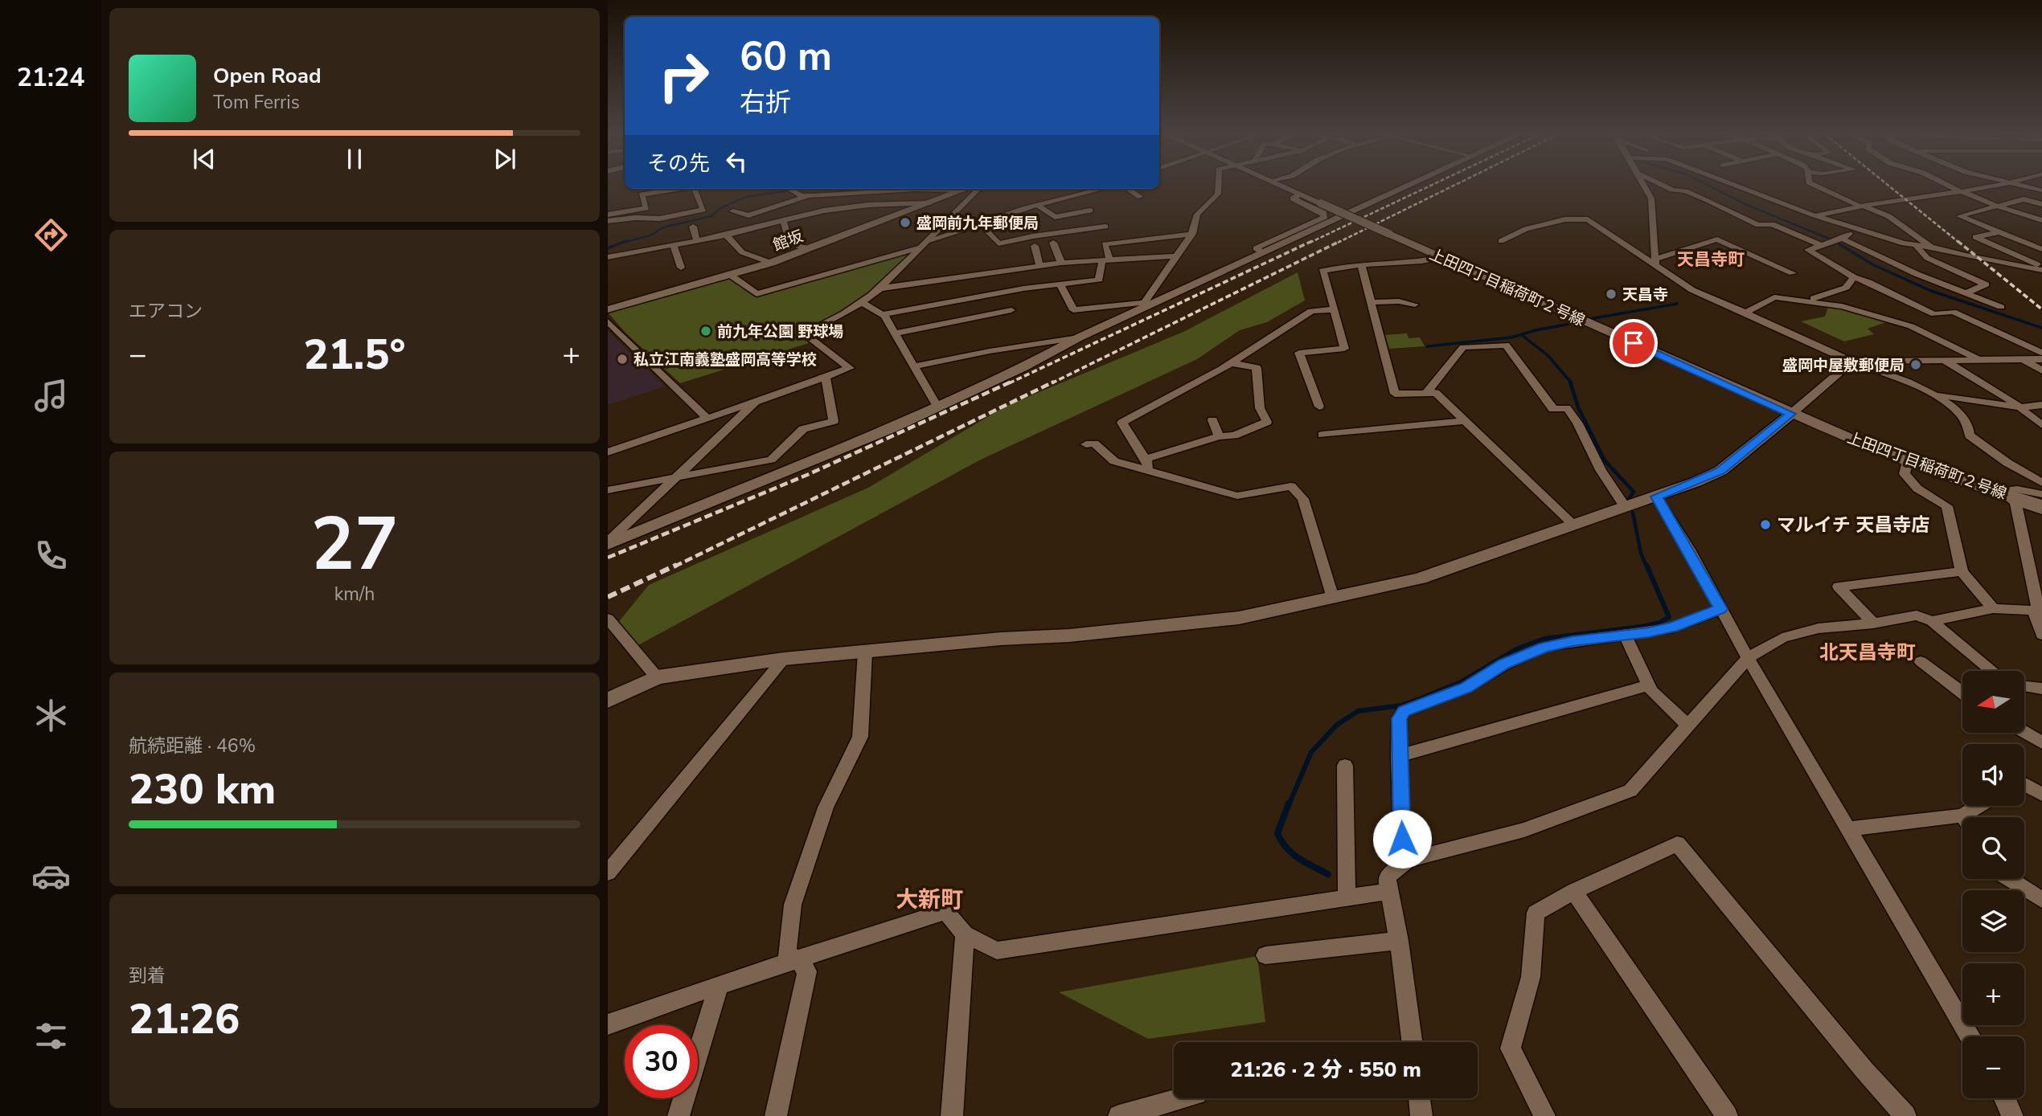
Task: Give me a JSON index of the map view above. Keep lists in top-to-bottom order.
{
  "streets": {
    "street": ["館坂", "上田四丁目稲荷町２号線"]
  },
  "districts": ["天昌寺町", "北天昌寺町", "大新町"],
  "places": [
    "盛岡前九年郵便局",
    "天昌寺",
    "前九年公園 野球場",
    "私立江南義塾盛岡高等学校",
    "盛岡中屋敷郵便局",
    "マルイチ 天昌寺店"
  ],
  "north": "left",
  "page": {
    "tabs": "21:24",
    "turn": ["60 m", "右折"],
    "song": ["Open Road", "Tom Ferris"],
    "then": "その先",
    "tile": [
      "エアコン",
      ["27", "km/h"],
      ["航続距離 · 46%", "230 km"],
      ["到着", "21:26"]
    ],
    "heat": ["−", "21.5°", "+"],
    "map_buttons": ["+", "−"],
    "limit": "30",
    "trip": "21:26 · 2 分 · 550 m"
  }
}
